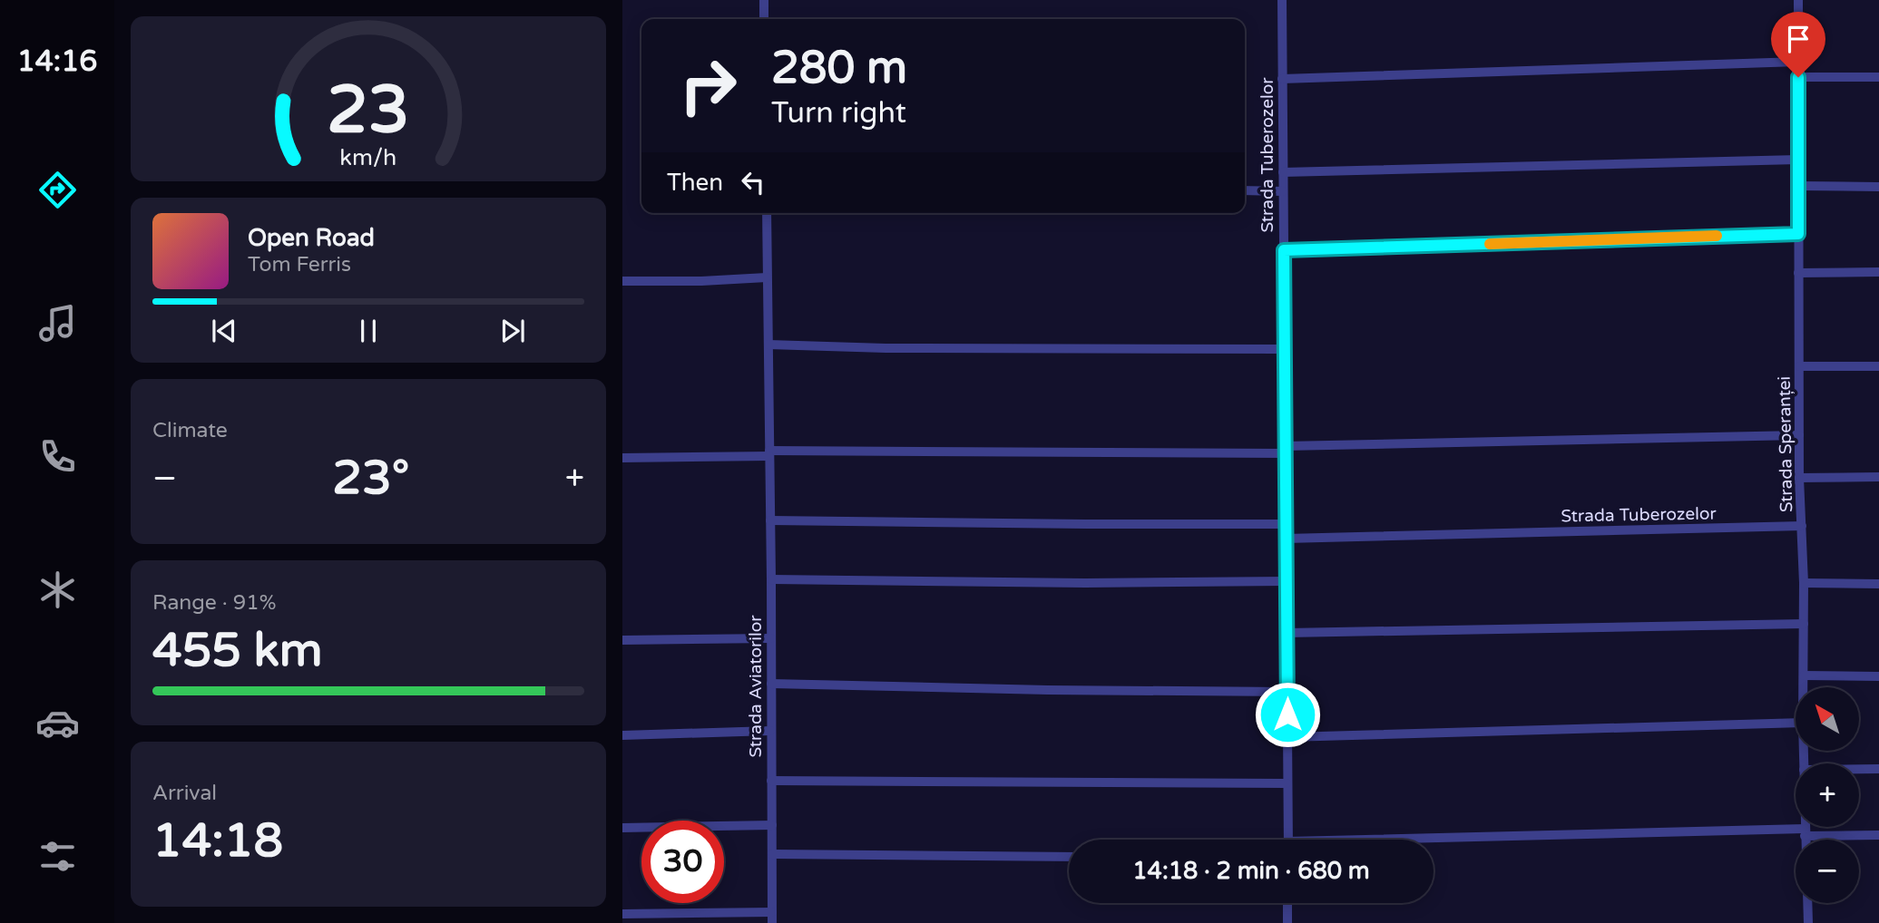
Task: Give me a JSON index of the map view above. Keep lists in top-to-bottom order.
{
  "streets": {
    "street": ["Strada Tuberozelor", "Strada Speranței", "Strada Aviatorilor"]
  },
  "crossings": [
    ["Strada Tuberozelor", "Strada Speranței"]
  ],
  "north": "top left",
  "page": {
    "tabs": "14:16",
    "turn": ["280 m", "Turn right"],
    "then": "Then",
    "song": ["Open Road", "Tom Ferris"],
    "tile": [
      "Climate",
      ["Range · 91%", "455 km"],
      ["Arrival", "14:18"]
    ],
    "heat": ["−", "23°", "+"],
    "map_buttons": ["+", "−"],
    "limit": "30",
    "trip": "14:18 · 2 min · 680 m",
    "gauge": ["23", "km/h"]
  }
}
